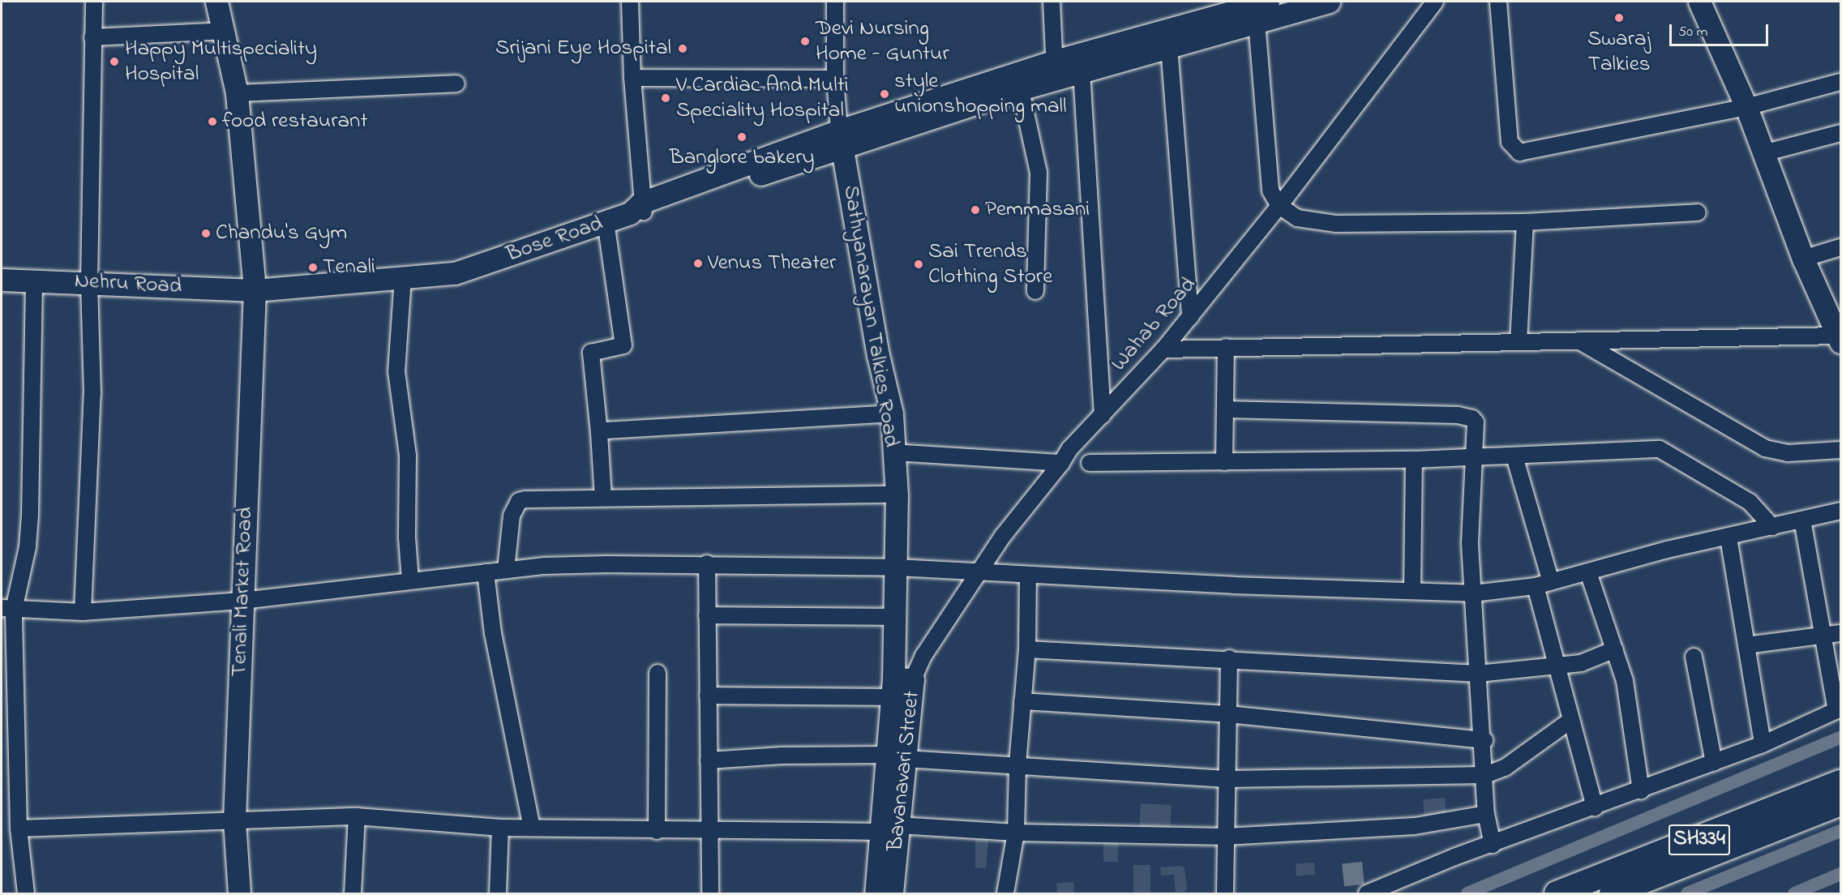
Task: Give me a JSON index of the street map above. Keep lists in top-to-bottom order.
{
  "streets": {
    "main road": [
      "Bose Road",
      "Nehru Road",
      "Sathyanarayan Talkies Road",
      "Tenali Market Road",
      "Bavanavari Street",
      "SH334"
    ],
    "street": ["Wahab Road"]
  },
  "crossings": [
    ["Bose Road", "Nehru Road"],
    ["Bose Road", "Sathyanarayan Talkies Road"],
    ["Bose Road", "Tenali Market Road"],
    ["Nehru Road", "Tenali Market Road"],
    ["Sathyanarayan Talkies Road", "Wahab Road"],
    ["Sathyanarayan Talkies Road", "Bavanavari Street"],
    ["Wahab Road", "Bavanavari Street"]
  ],
  "places": [
    "Swaraj Talkies",
    "Devi Nursing Home - Guntur",
    "Srijani Eye Hospital",
    "Happy Multispeciality Hospital",
    "style unionshopping mall",
    "V Cardiac And Multi Speciality Hospital",
    "food restaurant",
    "Banglore bakery",
    "Pemmasani",
    "Chandu's Gym",
    "Venus Theater",
    "Sai Trends Clothing Store",
    "Tenali"
  ],
  "scale_bar": "50 m"
}
